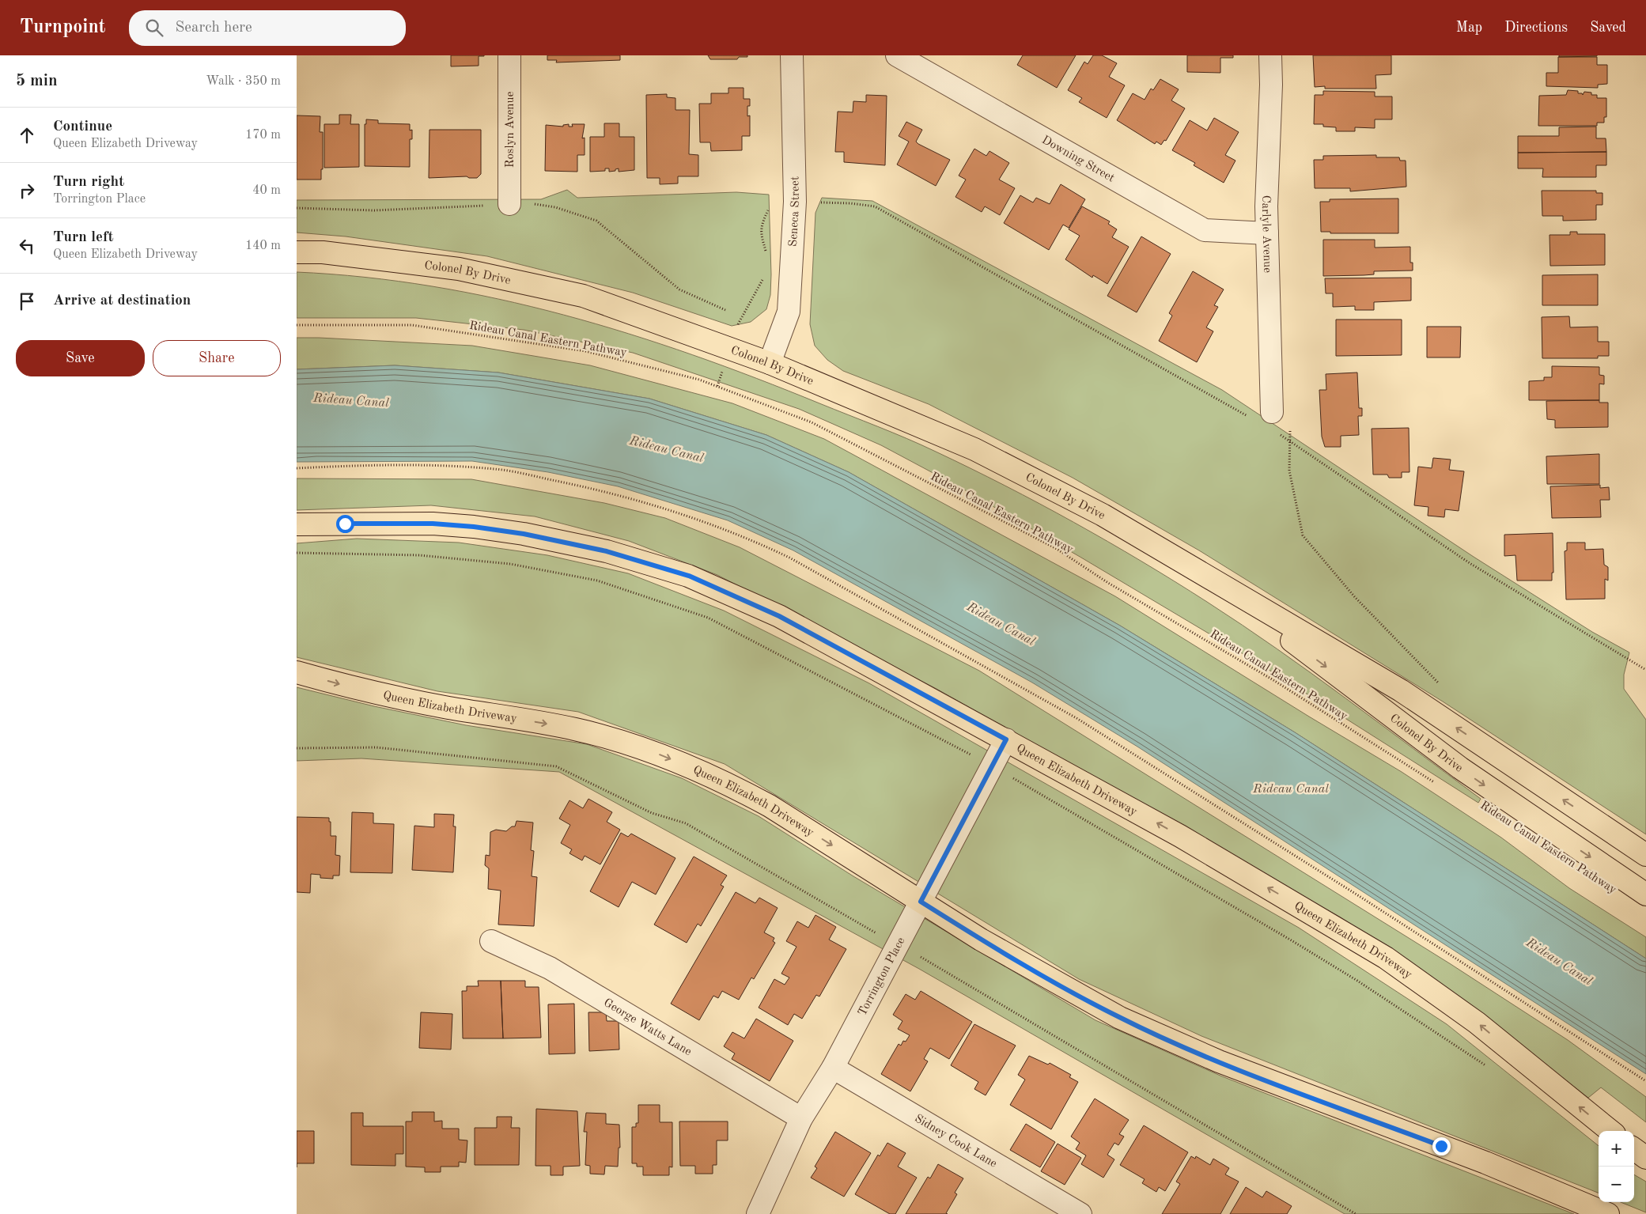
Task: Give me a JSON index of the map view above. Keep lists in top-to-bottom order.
{
  "streets": {
    "main road": ["Colonel By Drive", "Queen Elizabeth Driveway"],
    "street": [
      "Roslyn Avenue",
      "Downing Street",
      "Seneca Street",
      "Carlyle Avenue",
      "Torrington Place",
      "George Watts Lane",
      "Sidney Cook Lane"
    ],
    "path": ["Rideau Canal Eastern Pathway"]
  },
  "crossings": [
    ["Downing Street", "Carlyle Avenue"],
    ["Seneca Street", "Colonel By Drive"],
    ["Queen Elizabeth Driveway", "Torrington Place"],
    ["Torrington Place", "George Watts Lane"],
    ["Torrington Place", "Sidney Cook Lane"]
  ],
  "water": ["Rideau Canal"],
  "page": {
    "header": "Turnpoint",
    "search": "Search here",
    "nav": ["Map", "Directions", "Saved"],
    "heading": ["5 min", "Walk · 350 m"],
    "list": [
      ["Continue", "Queen Elizabeth Driveway", "170 m"],
      ["Turn right", "Torrington Place", "40 m"],
      ["Turn left", "Queen Elizabeth Driveway", "140 m"],
      "Arrive at destination"
    ],
    "buttons": ["Save", "Share"],
    "map_buttons": ["+", "−"]
  }
}
